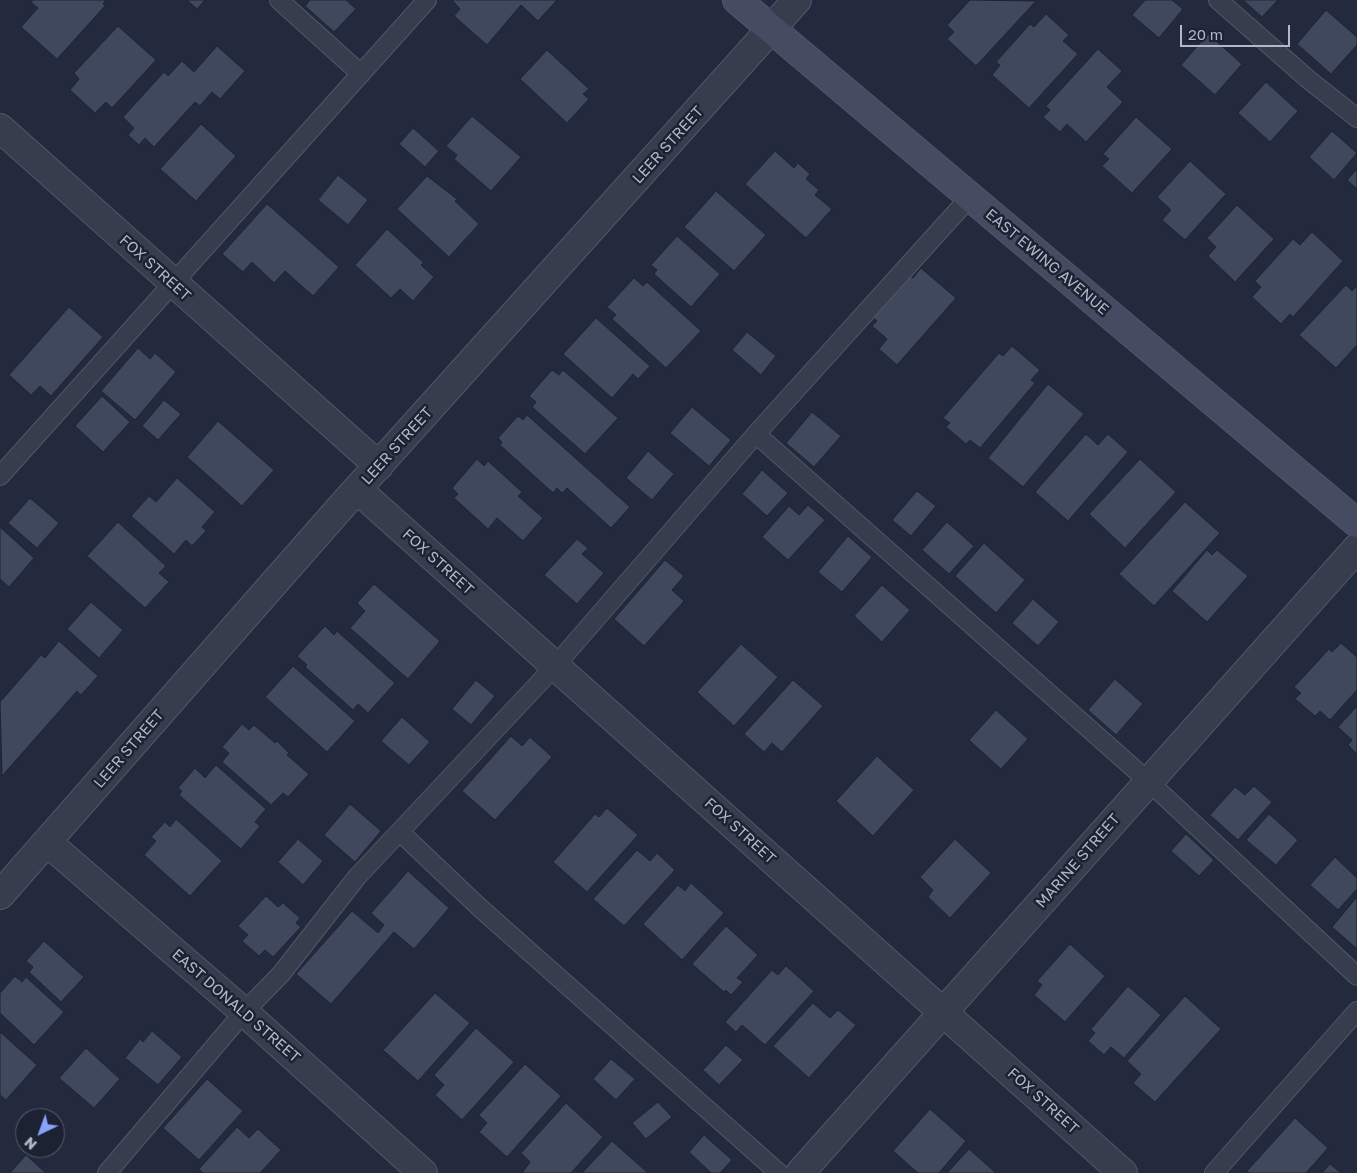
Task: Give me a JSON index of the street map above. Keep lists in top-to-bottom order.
{
  "streets": {
    "street": [
      "LEER STREET",
      "EAST EWING AVENUE",
      "FOX STREET",
      "MARINE STREET",
      "EAST DONALD STREET"
    ]
  },
  "crossings": [
    ["LEER STREET", "EAST EWING AVENUE"],
    ["LEER STREET", "FOX STREET"],
    ["LEER STREET", "EAST DONALD STREET"],
    ["FOX STREET", "MARINE STREET"]
  ],
  "scale_bar": "20 m",
  "north": "bottom left"
}
